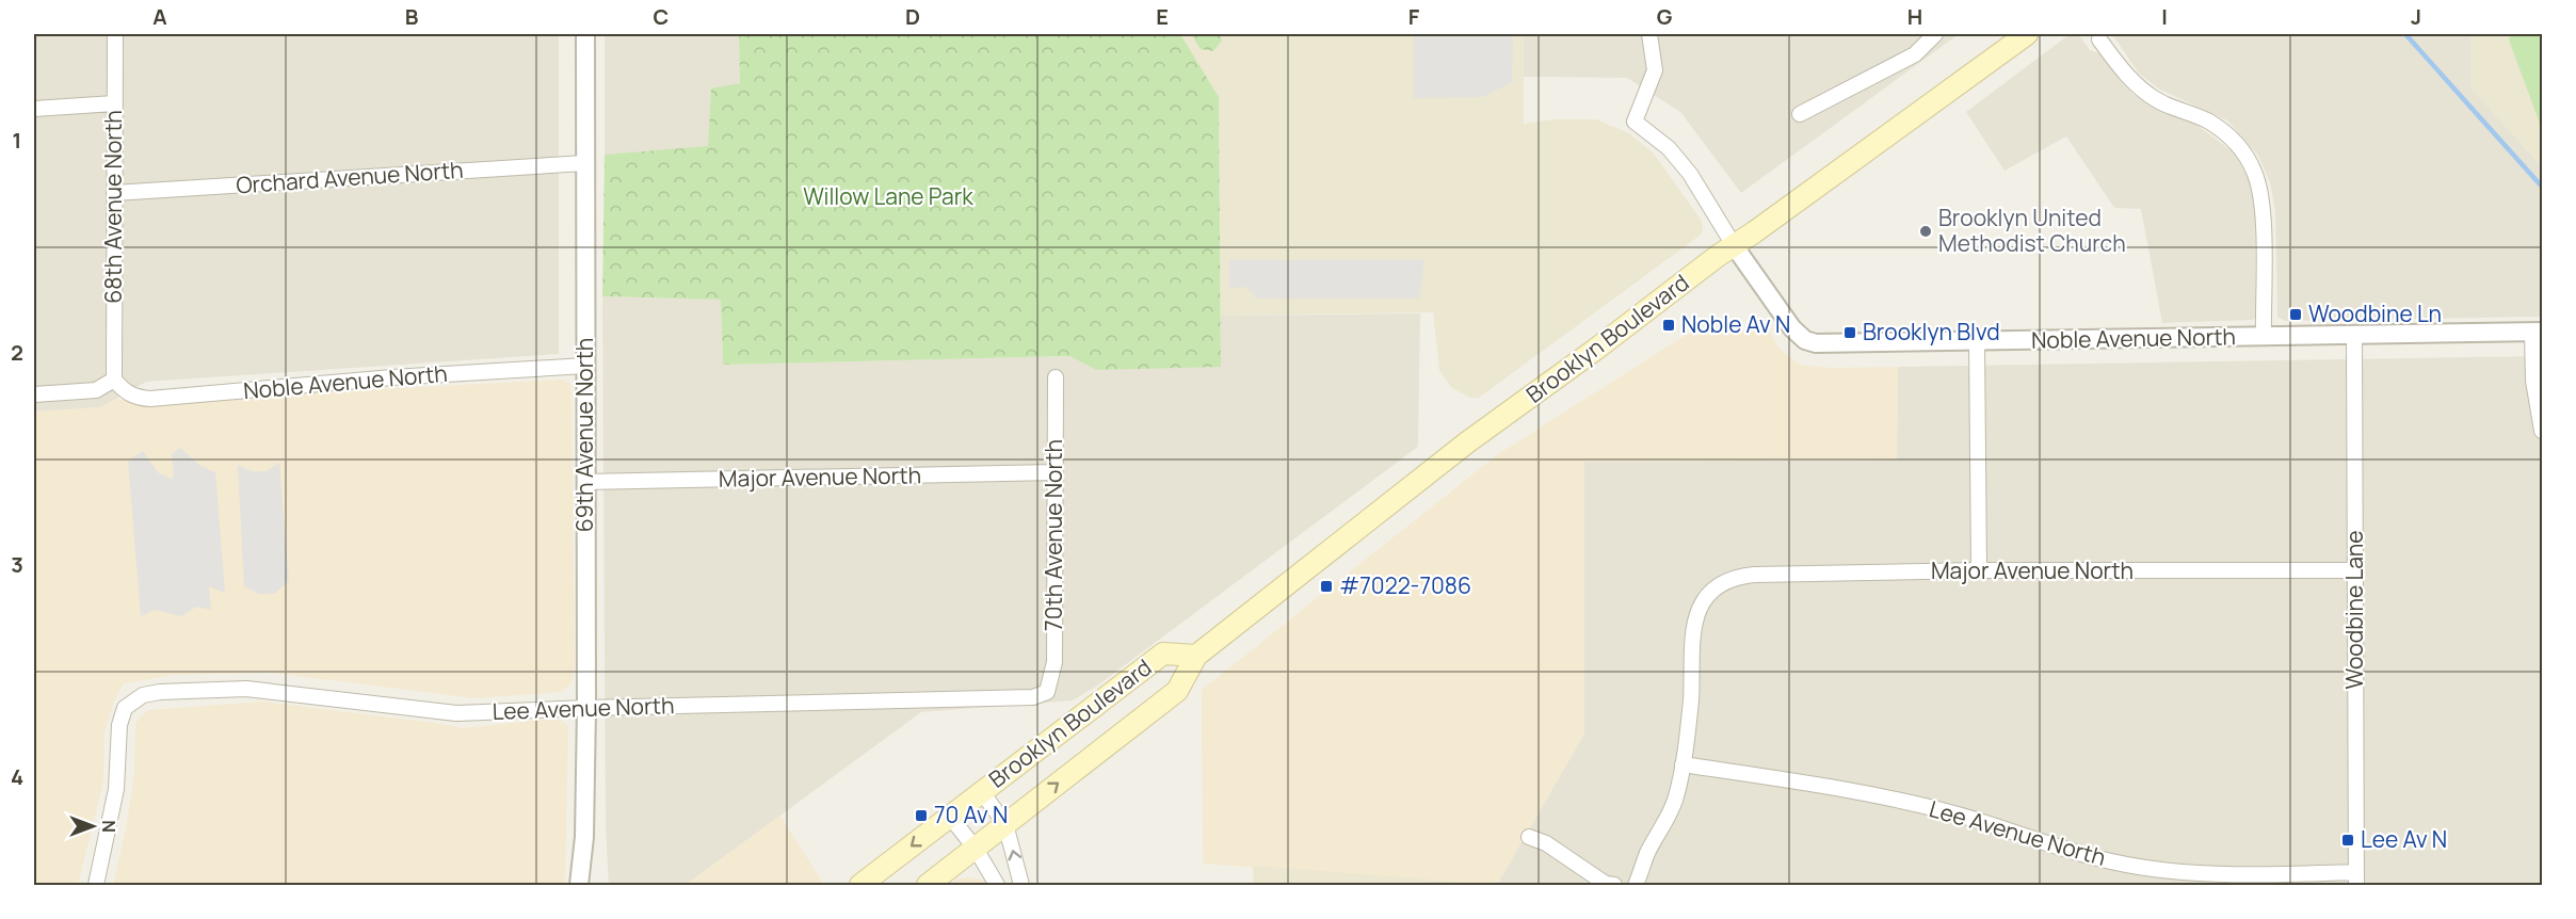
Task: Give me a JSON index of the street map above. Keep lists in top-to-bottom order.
{
  "streets": {
    "main road": ["Brooklyn Boulevard"],
    "street": [
      "Orchard Avenue North",
      "68th Avenue North",
      "Noble Avenue North",
      "69th Avenue North",
      "Major Avenue North",
      "70th Avenue North",
      "Woodbine Lane",
      "Lee Avenue North"
    ]
  },
  "crossings": [
    ["Orchard Avenue North", "68th Avenue North"],
    ["Orchard Avenue North", "69th Avenue North"],
    ["68th Avenue North", "Noble Avenue North"],
    ["Brooklyn Boulevard", "Noble Avenue North"],
    ["Noble Avenue North", "69th Avenue North"],
    ["Noble Avenue North", "Woodbine Lane"],
    ["69th Avenue North", "Major Avenue North"],
    ["69th Avenue North", "Lee Avenue North"],
    ["Major Avenue North", "70th Avenue North"],
    ["Major Avenue North", "Woodbine Lane"],
    ["Major Avenue North", "Lee Avenue North"],
    ["70th Avenue North", "Lee Avenue North"],
    ["Woodbine Lane", "Lee Avenue North"]
  ],
  "parks": ["Willow Lane Park"],
  "places": {
    "other": ["Brooklyn United Methodist Church"],
    "transit": [
      "Woodbine Ln",
      "Noble Av N",
      "Brooklyn Blvd",
      "#7022-7086",
      "70 Av N",
      "Lee Av N"
    ]
  },
  "north": "right",
  "grid": {
    "columns": [
      "A",
      "B",
      "C",
      "D",
      "E",
      "F",
      "G",
      "H",
      "I",
      "J"
    ],
    "rows": [
      "1",
      "2",
      "3",
      "4"
    ]
  }
}
